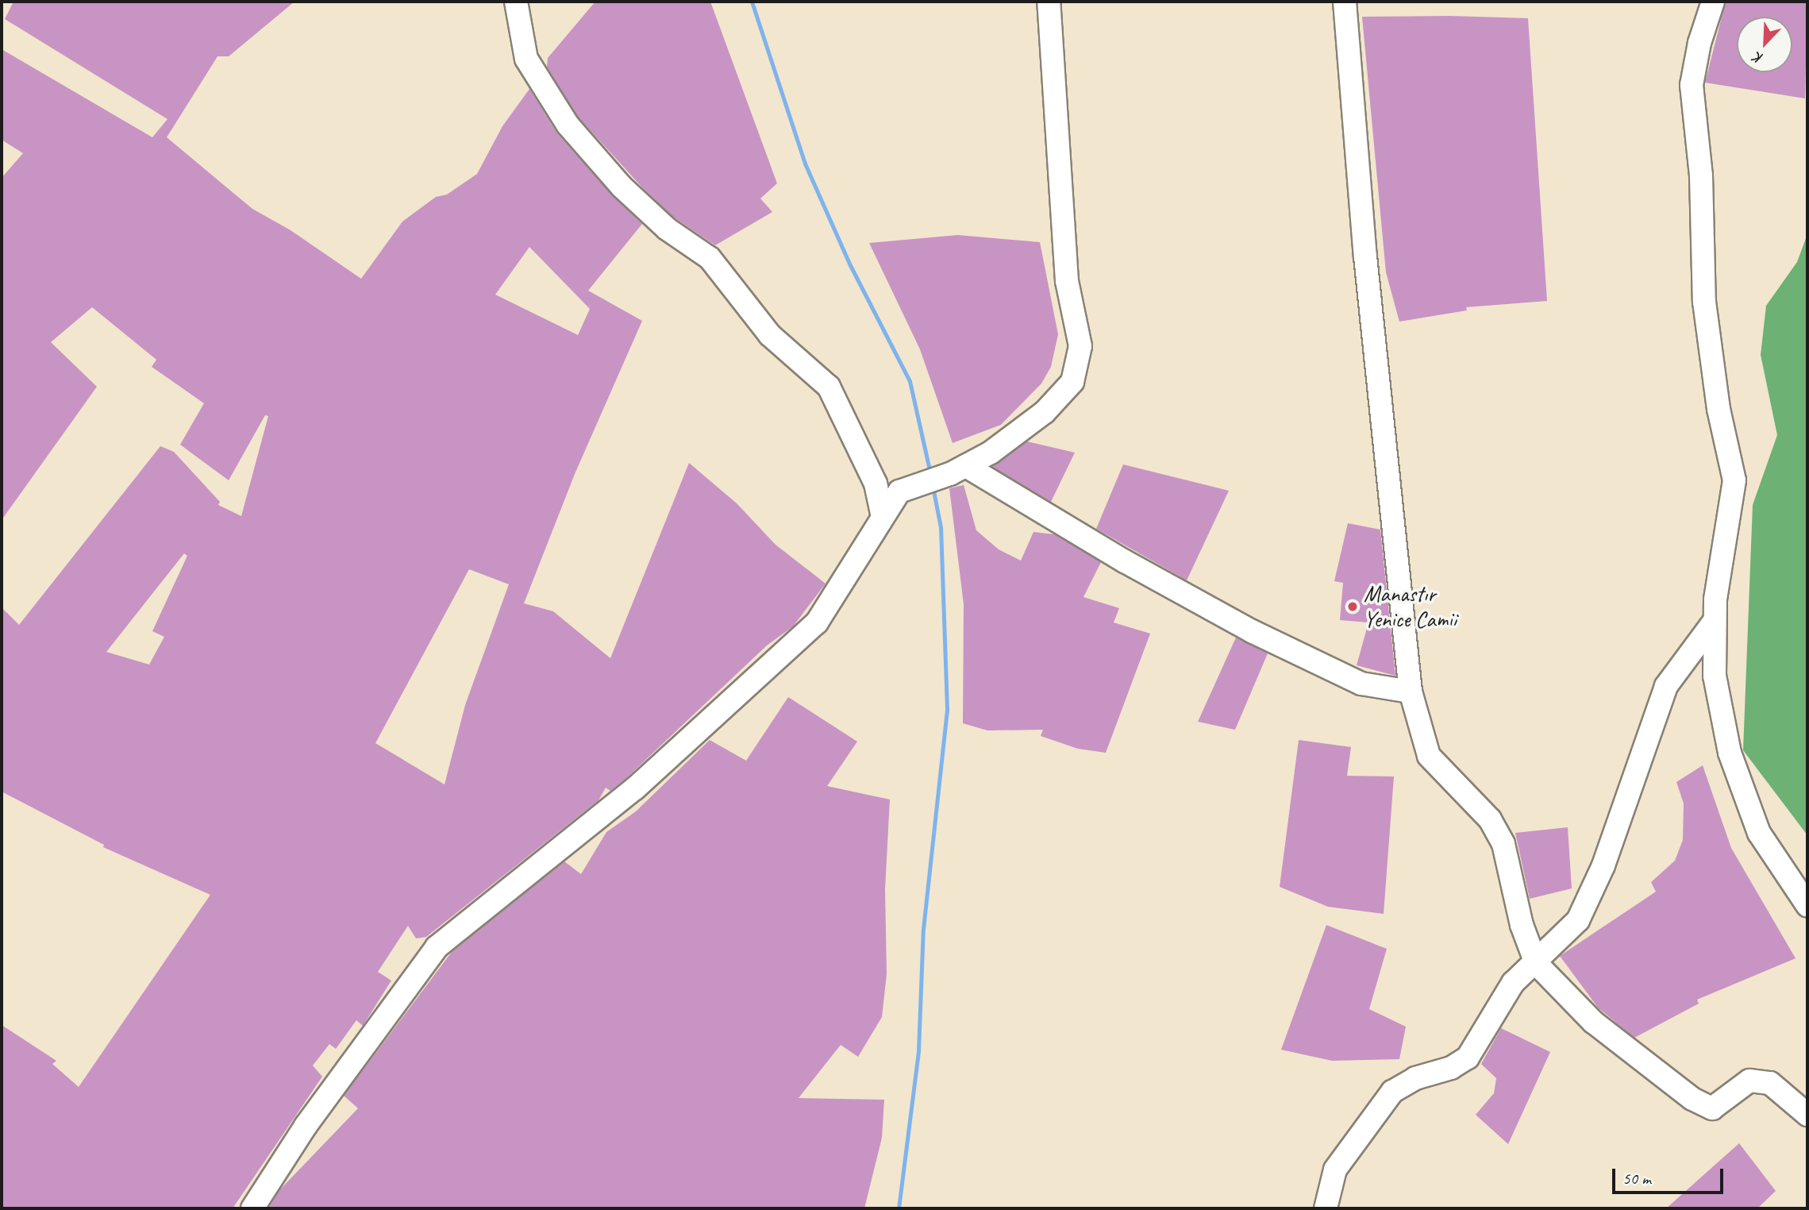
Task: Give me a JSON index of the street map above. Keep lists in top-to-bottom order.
{
  "places": ["Manastır Yenice Camii"],
  "scale_bar": "50 m",
  "north": "bottom left"
}
